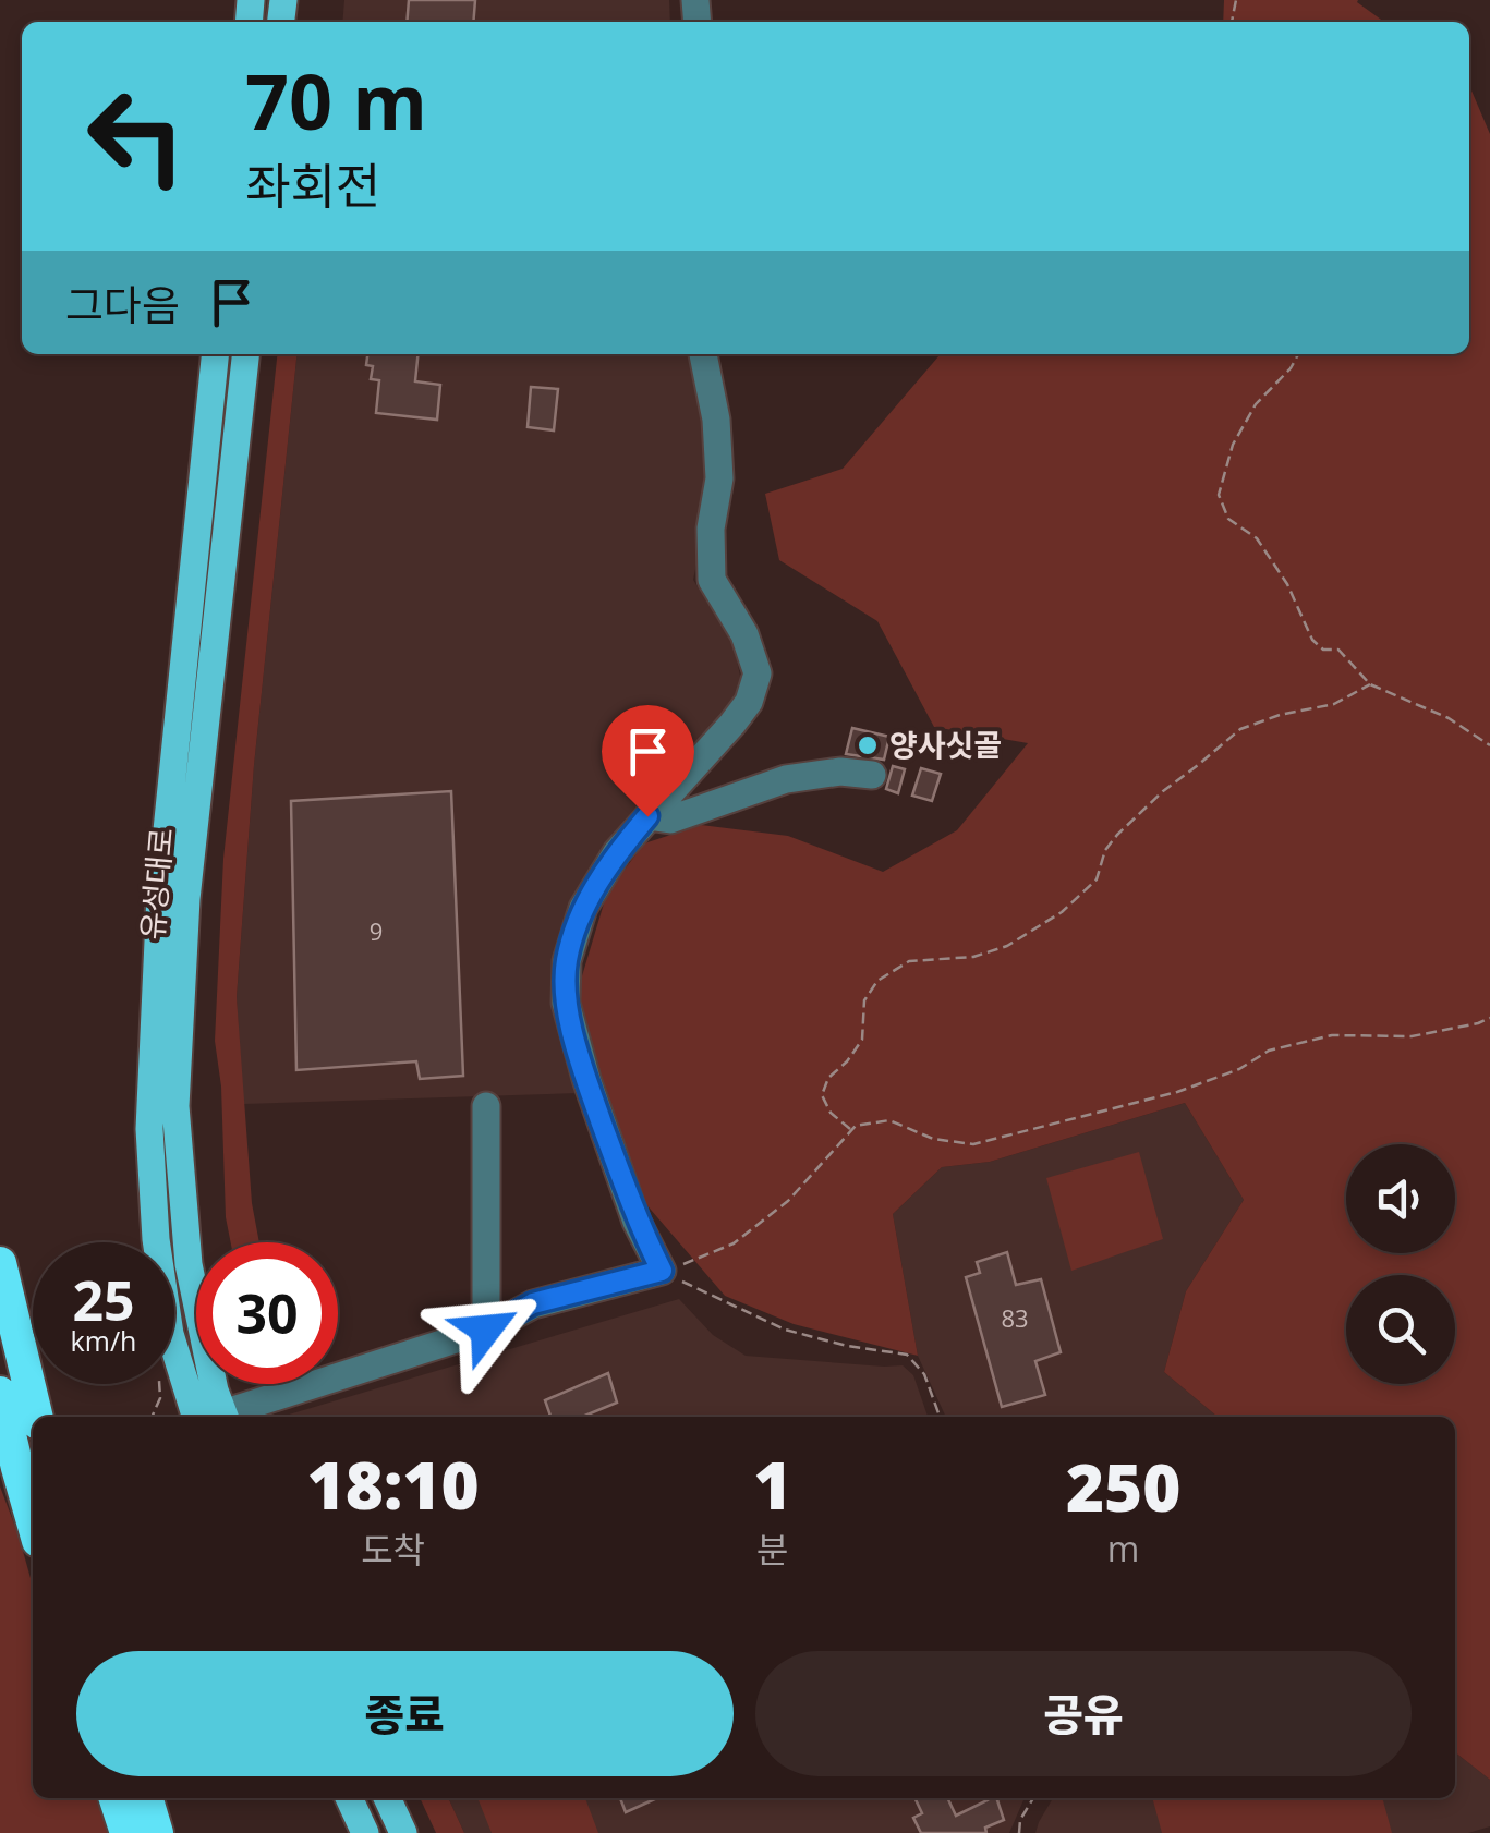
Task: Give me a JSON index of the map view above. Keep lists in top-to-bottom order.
{
  "streets": {
    "main road": ["유성대로"]
  },
  "places": ["양사싯골"],
  "house_numbers": ["9", "83"],
  "page": {
    "turn": ["70 m", "좌회전"],
    "then": "그다음",
    "speed": "25 km/h",
    "limit": "30",
    "eta": [
      "18:10",
      "도착",
      "1",
      "분",
      "250",
      "m"
    ],
    "buttons": ["종료", "공유"]
  }
}
